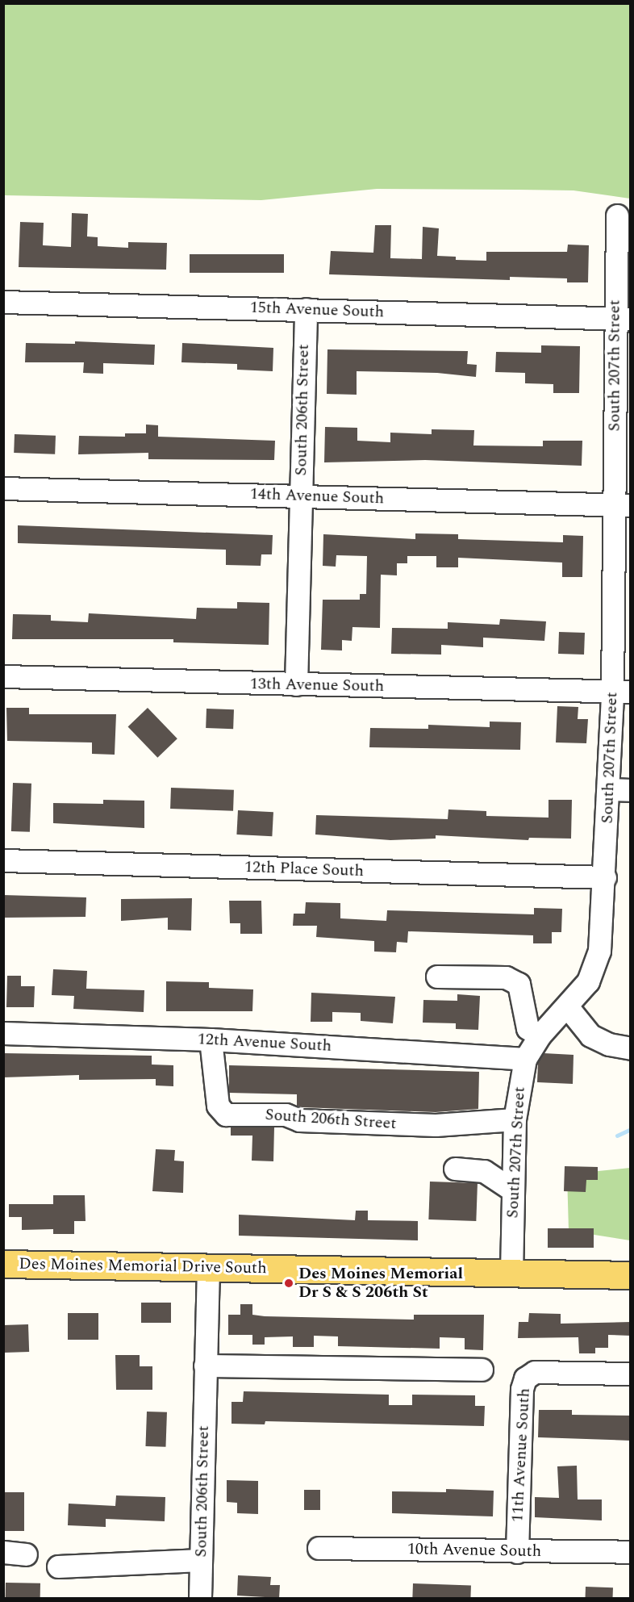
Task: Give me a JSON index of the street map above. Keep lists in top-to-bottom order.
{
  "streets": {
    "main road": ["Des Moines Memorial Drive South"],
    "street": [
      "15th Avenue South",
      "South 207th Street",
      "South 206th Street",
      "14th Avenue South",
      "13th Avenue South",
      "12th Place South",
      "12th Avenue South",
      "11th Avenue South",
      "10th Avenue South"
    ]
  },
  "crossings": [
    ["15th Avenue South", "South 207th Street"],
    ["15th Avenue South", "South 206th Street"],
    ["South 207th Street", "South 206th Street"],
    ["South 207th Street", "14th Avenue South"],
    ["South 207th Street", "13th Avenue South"],
    ["South 207th Street", "12th Place South"],
    ["South 207th Street", "12th Avenue South"],
    ["South 207th Street", "Des Moines Memorial Drive South"],
    ["South 206th Street", "14th Avenue South"],
    ["South 206th Street", "13th Avenue South"],
    ["South 206th Street", "12th Avenue South"],
    ["South 206th Street", "Des Moines Memorial Drive South"],
    ["11th Avenue South", "10th Avenue South"]
  ],
  "places": ["Des Moines Memorial Dr S & S 206th St"]
}
